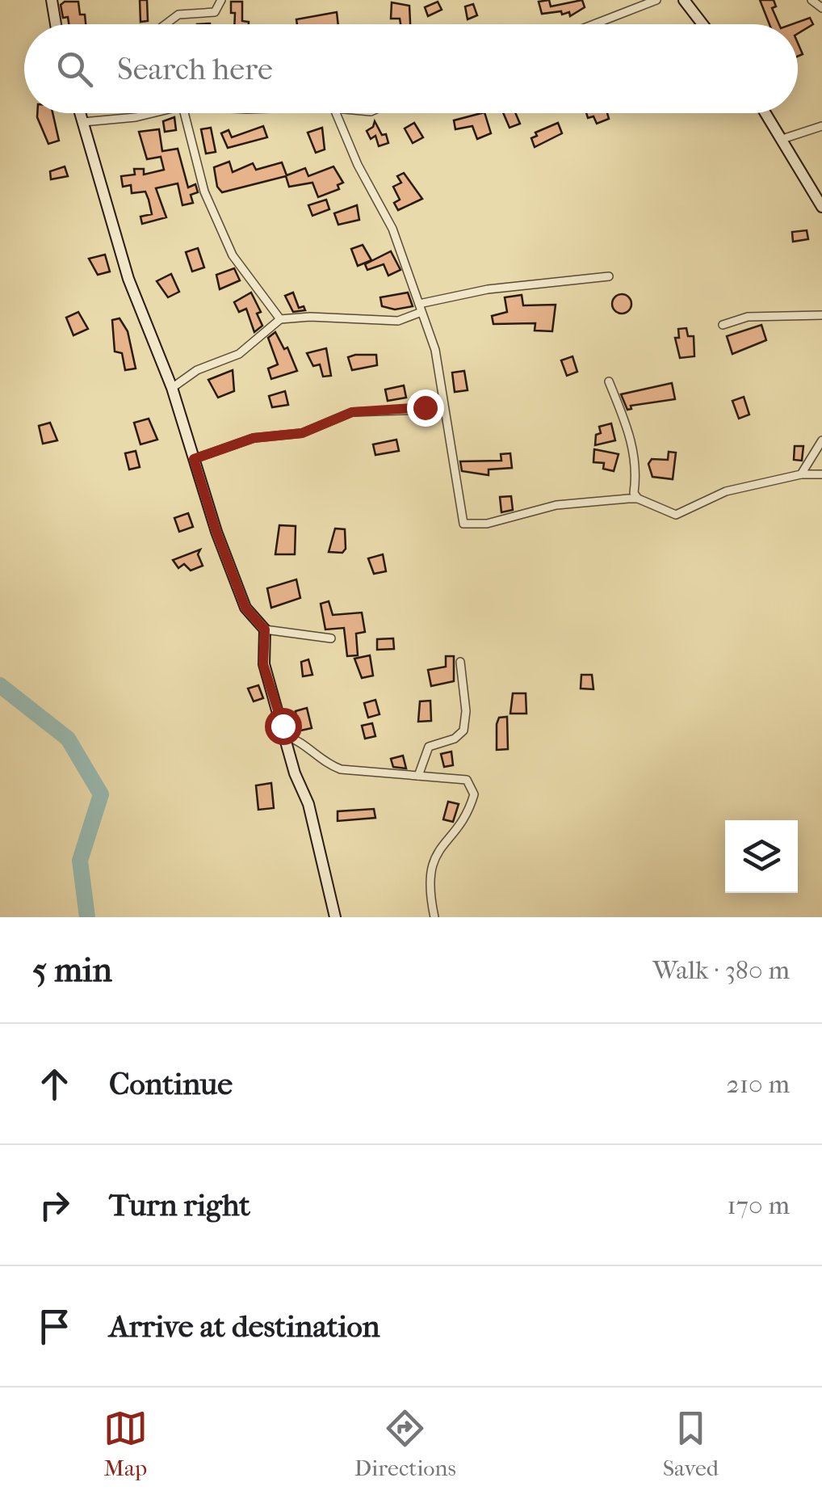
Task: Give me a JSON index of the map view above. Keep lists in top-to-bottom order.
{
  "page": {
    "search": "Search here",
    "heading": ["5 min", "Walk · 380 m"],
    "list": [
      ["Continue", "210 m"],
      ["Turn right", "170 m"],
      "Arrive at destination"
    ],
    "nav": ["Map", "Directions", "Saved"]
  }
}
